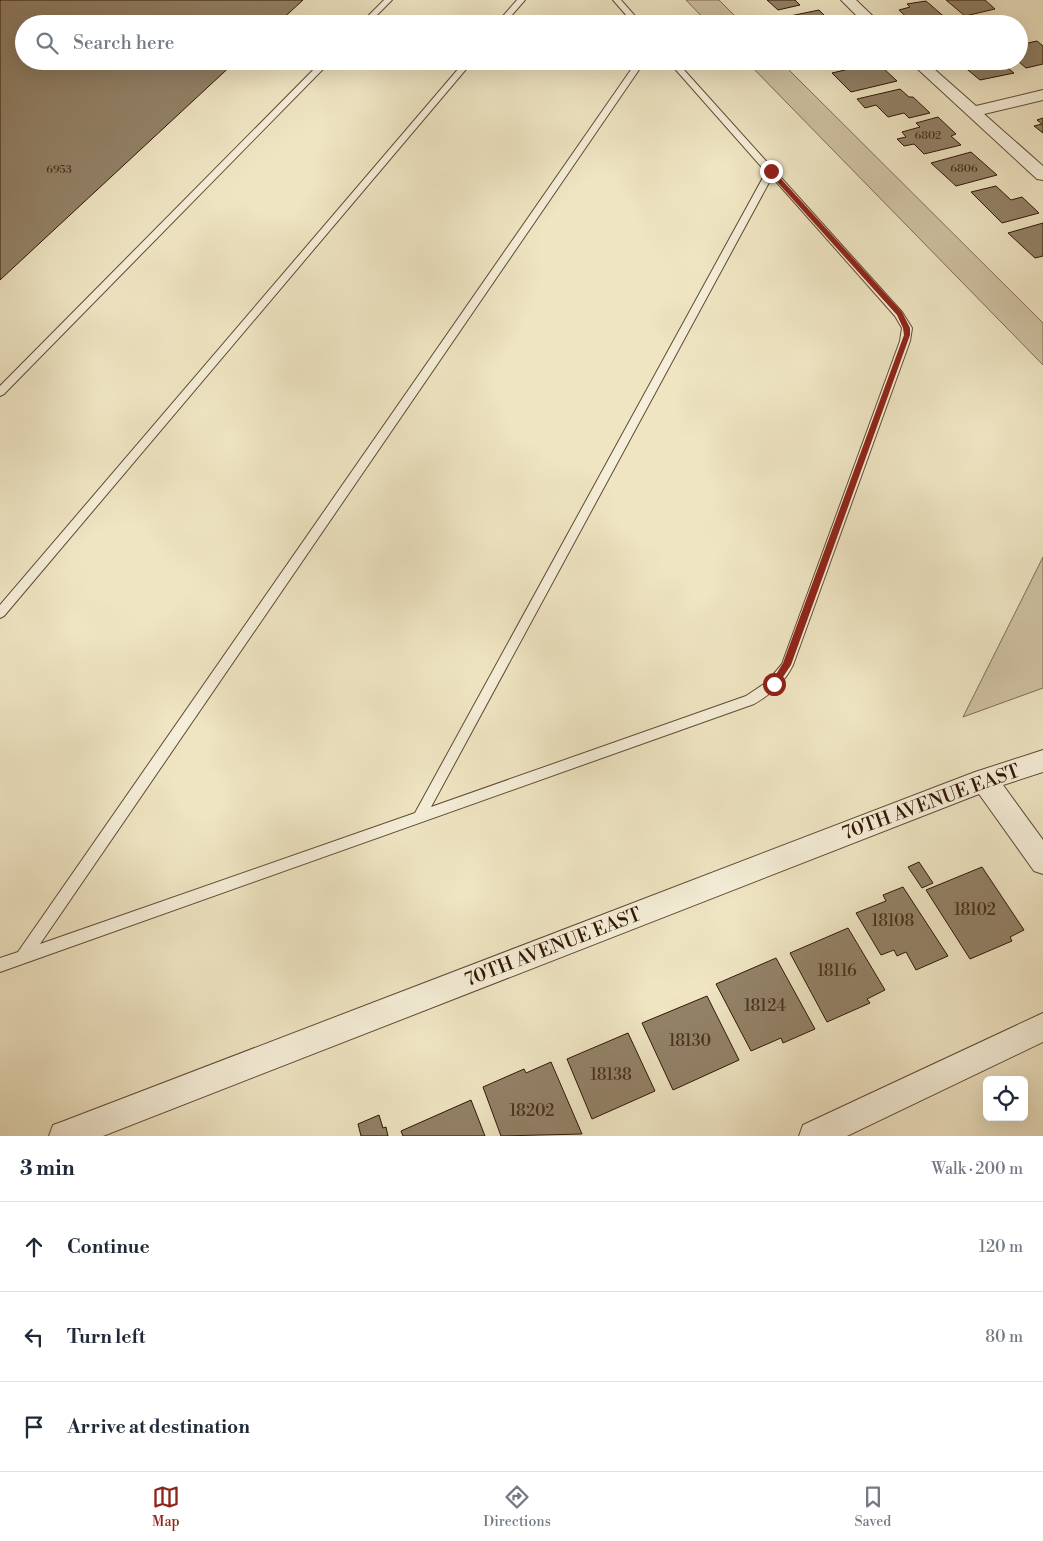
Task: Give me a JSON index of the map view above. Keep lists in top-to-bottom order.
{
  "streets": {
    "street": ["70TH AVENUE EAST"]
  },
  "house_numbers": [
    "6802",
    "6806",
    "6953",
    "18102",
    "18108",
    "18116",
    "18124",
    "18130",
    "18138",
    "18202"
  ],
  "page": {
    "search": "Search here",
    "heading": ["3 min", "Walk · 200 m"],
    "list": [
      ["Continue", "120 m"],
      ["Turn left", "80 m"],
      "Arrive at destination"
    ],
    "nav": ["Map", "Directions", "Saved"]
  }
}
